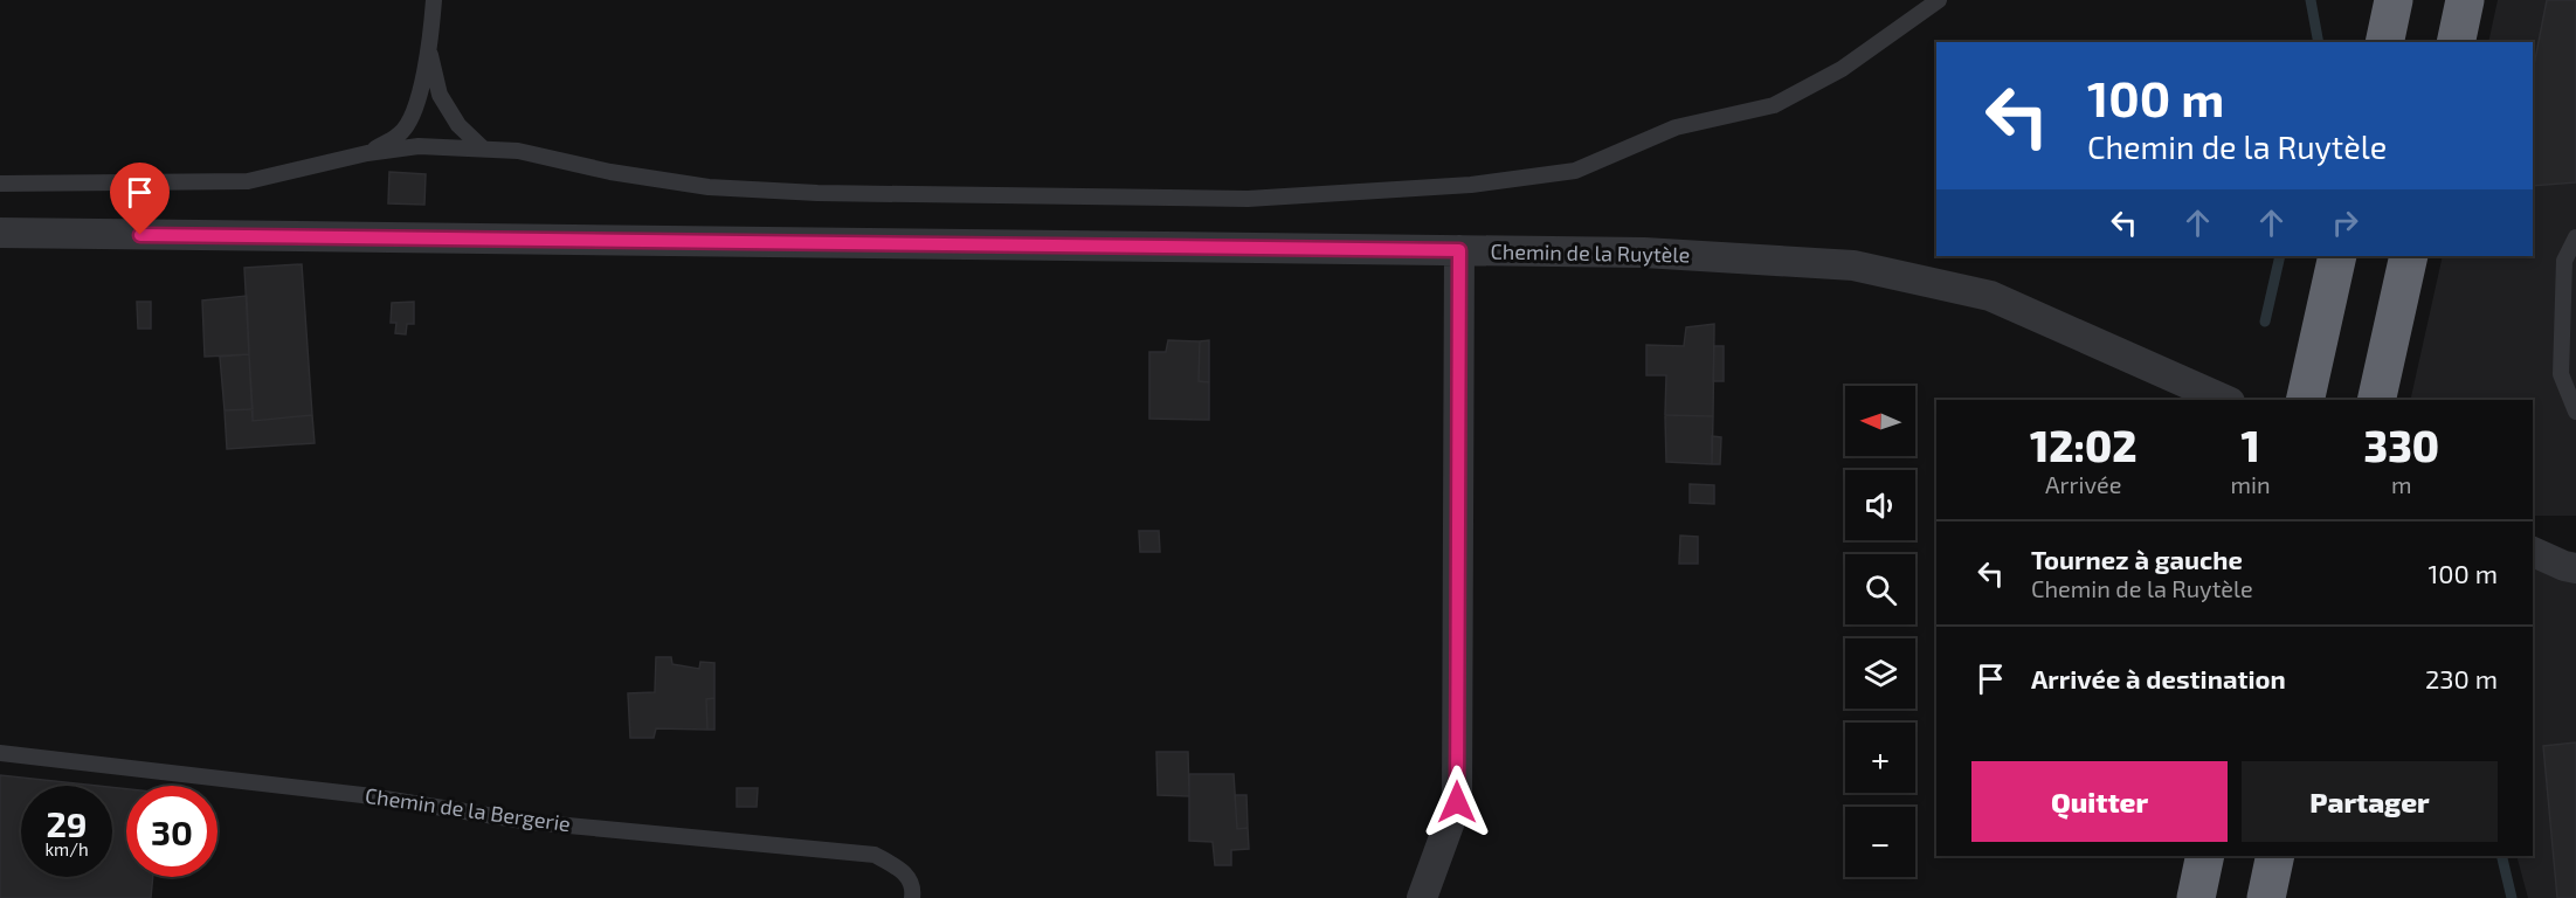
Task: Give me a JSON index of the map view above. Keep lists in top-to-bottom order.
{
  "streets": {
    "street": ["Chemin de la Ruytèle"],
    "lane": ["Chemin de la Bergerie"]
  },
  "north": "left",
  "page": {
    "turn": ["100 m", "Chemin de la Ruytèle"],
    "map_buttons": ["+", "−"],
    "eta": [
      "12:02",
      "Arrivée",
      "1",
      "min",
      "330",
      "m"
    ],
    "list": [
      {
        "name": "Tournez à gauche",
        "note": "Chemin de la Ruytèle",
        "value": "100 m"
      },
      {
        "name": "Arrivée à destination",
        "value": "230 m"
      }
    ],
    "buttons": ["Quitter", "Partager"],
    "speed": "29 km/h",
    "limit": "30"
  }
}
